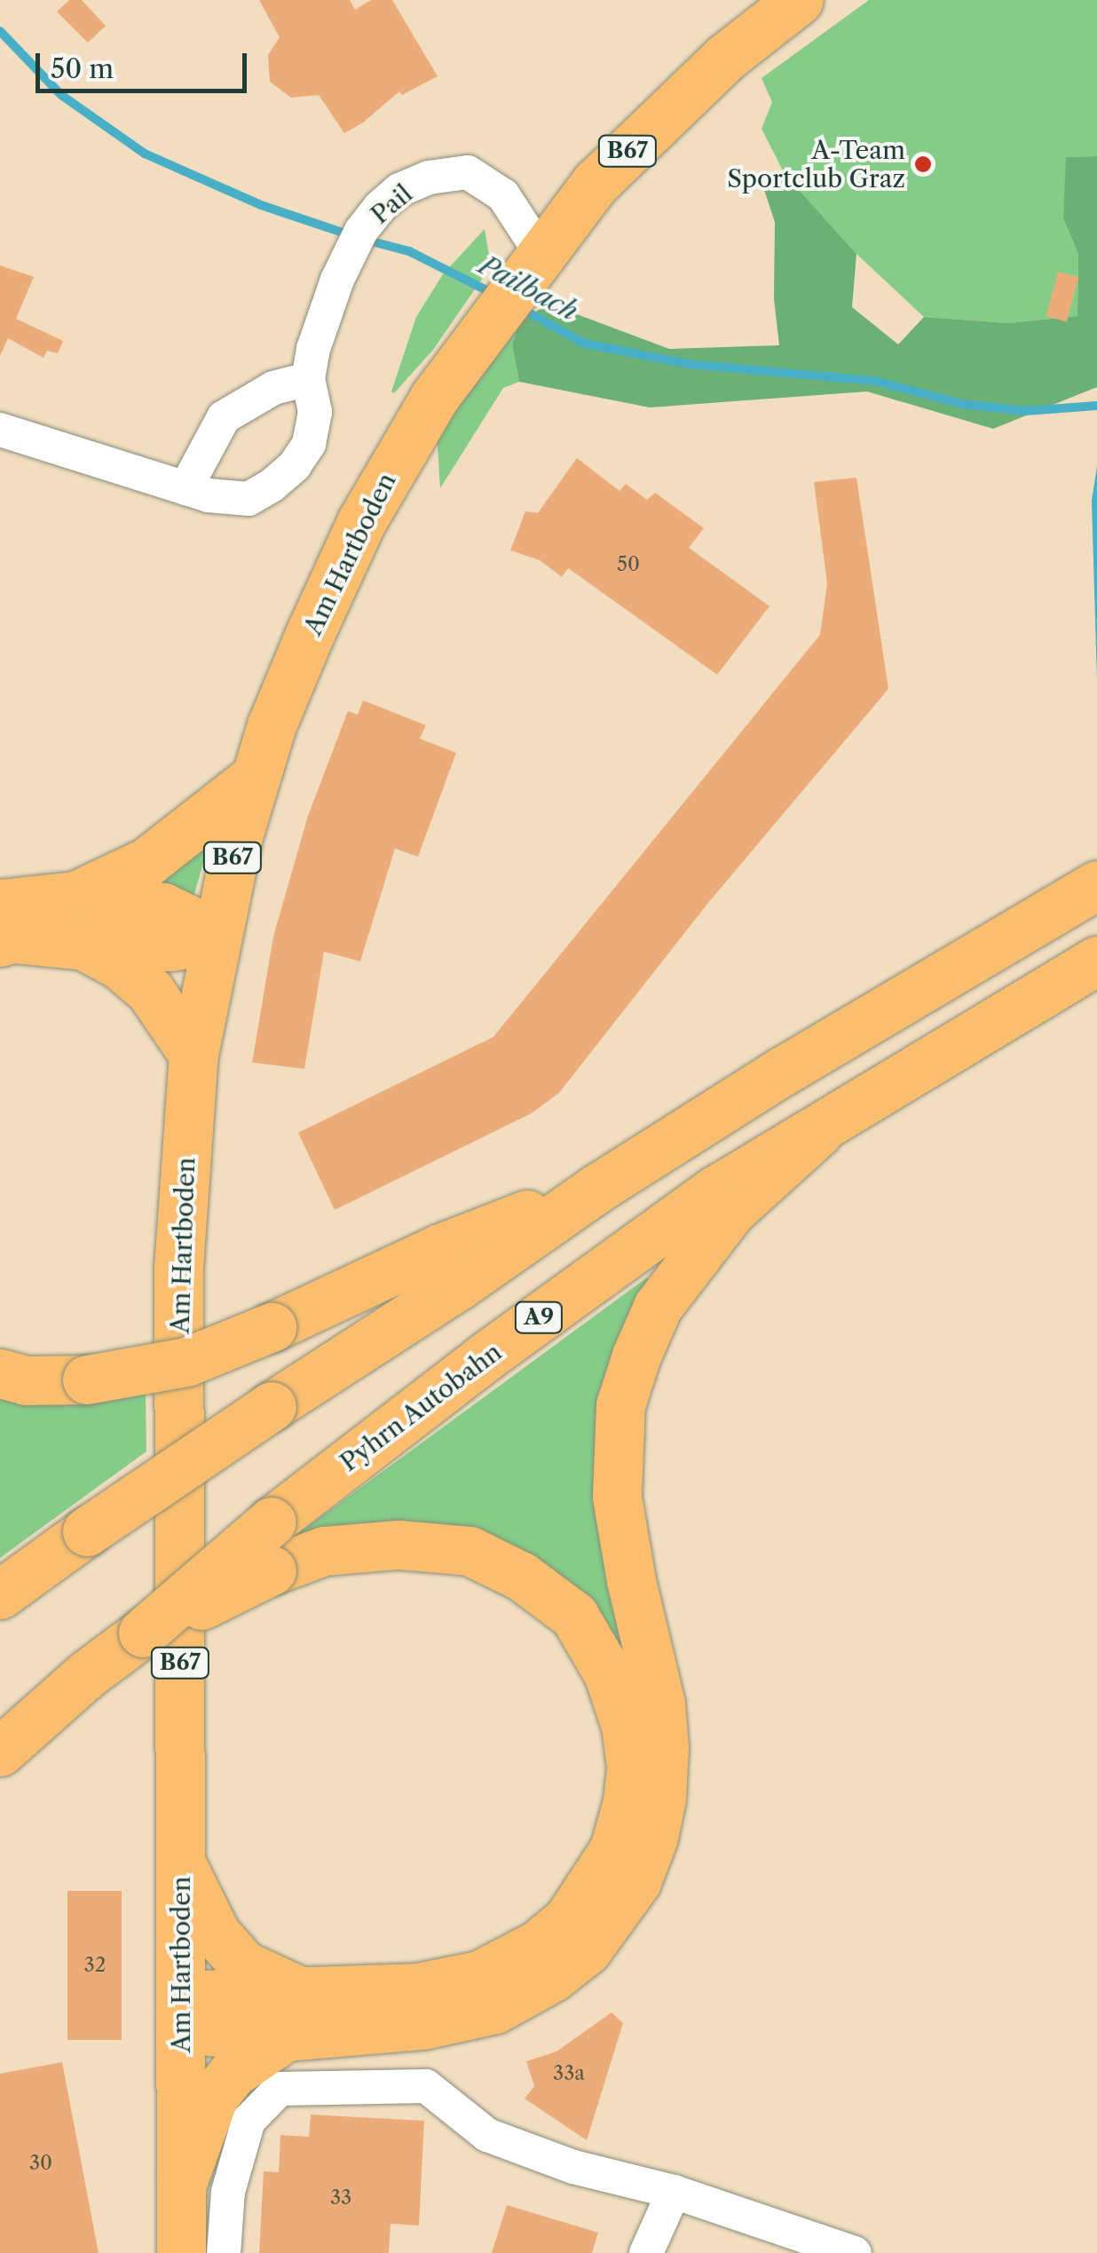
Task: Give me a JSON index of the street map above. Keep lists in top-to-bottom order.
{
  "streets": {
    "main road": [
      "B67",
      "Am Hartboden",
      "A9",
      "Pyhrn Autobahn"
    ],
    "street": ["Pail"]
  },
  "crossings": [
    ["B67", "Pail"],
    ["B67", "Am Hartboden"],
    ["Pail", "Am Hartboden"]
  ],
  "water": ["Pailbach"],
  "places": ["A-Team Sportclub Graz"],
  "house_numbers": [
    "50",
    "32",
    "33a",
    "30",
    "33"
  ],
  "scale_bar": "50 m"
}
